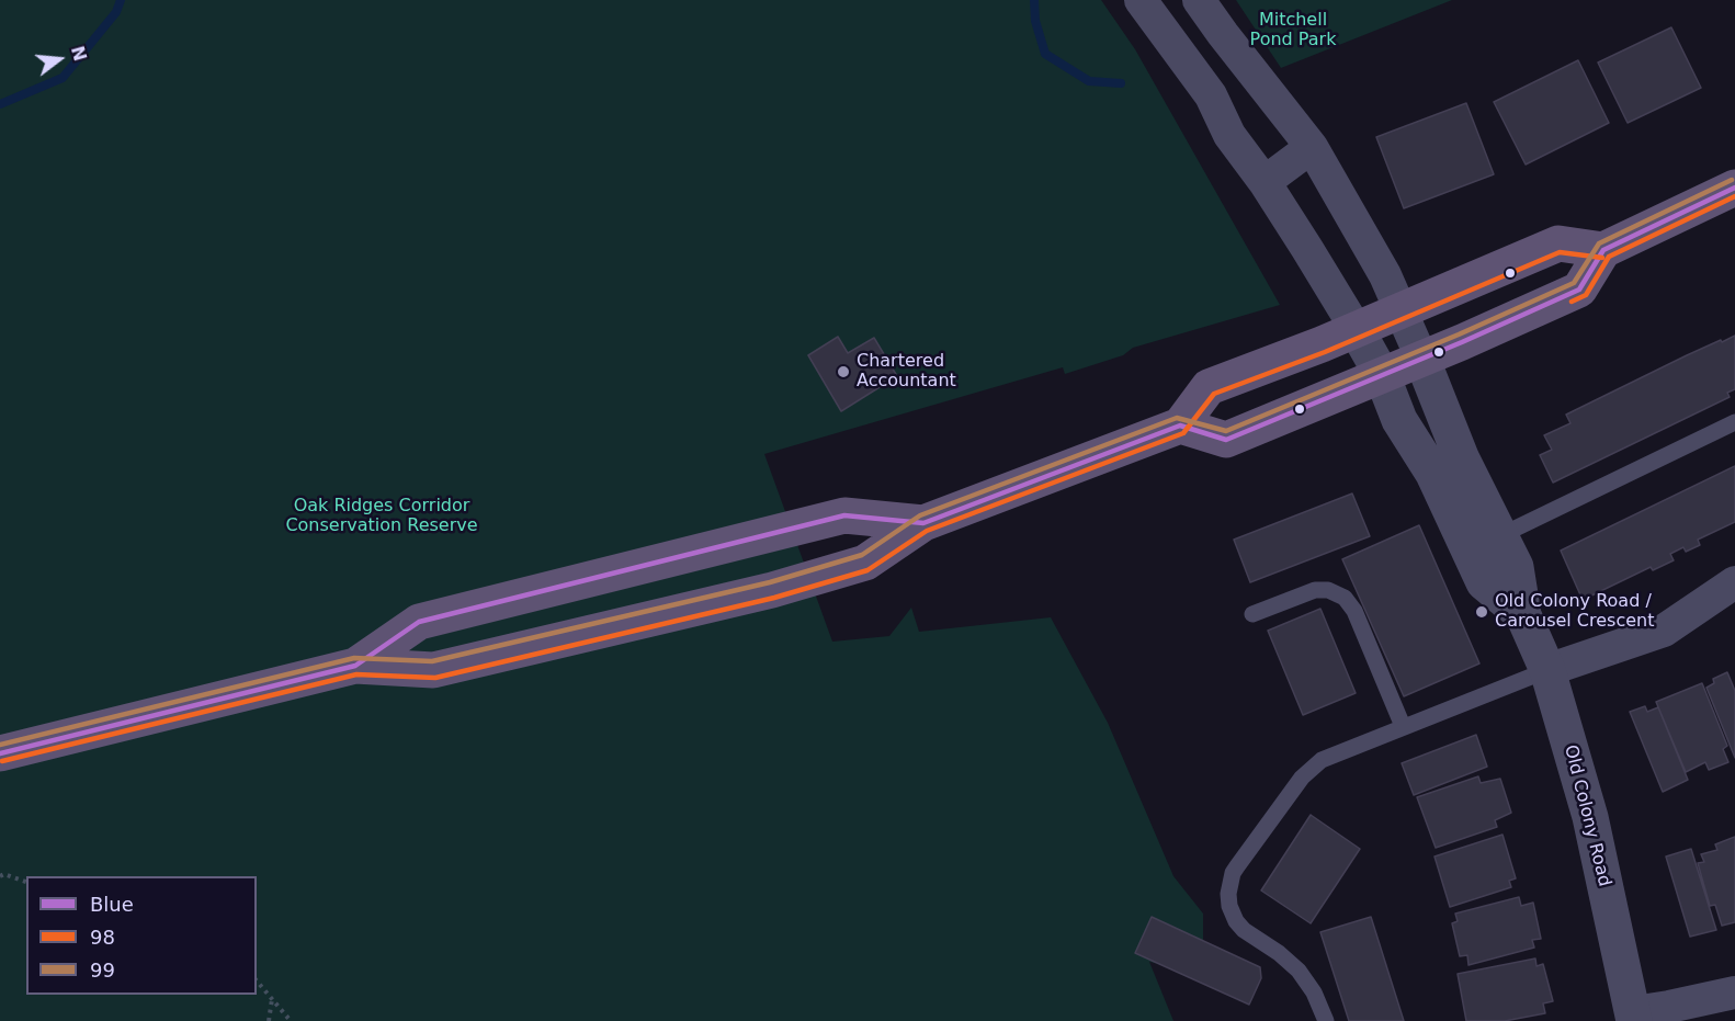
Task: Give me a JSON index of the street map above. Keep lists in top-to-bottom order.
{
  "streets": {
    "street": ["Old Colony Road"]
  },
  "parks": ["Mitchell Pond Park", "Oak Ridges Corridor Conservation Reserve"],
  "places": ["Chartered Accountant", "Old Colony Road / Carousel Crescent"],
  "lines": ["transit line 99", "transit line Blue", "transit line 98"],
  "legend": ["Blue", "98", "99"],
  "north": "right"
}
